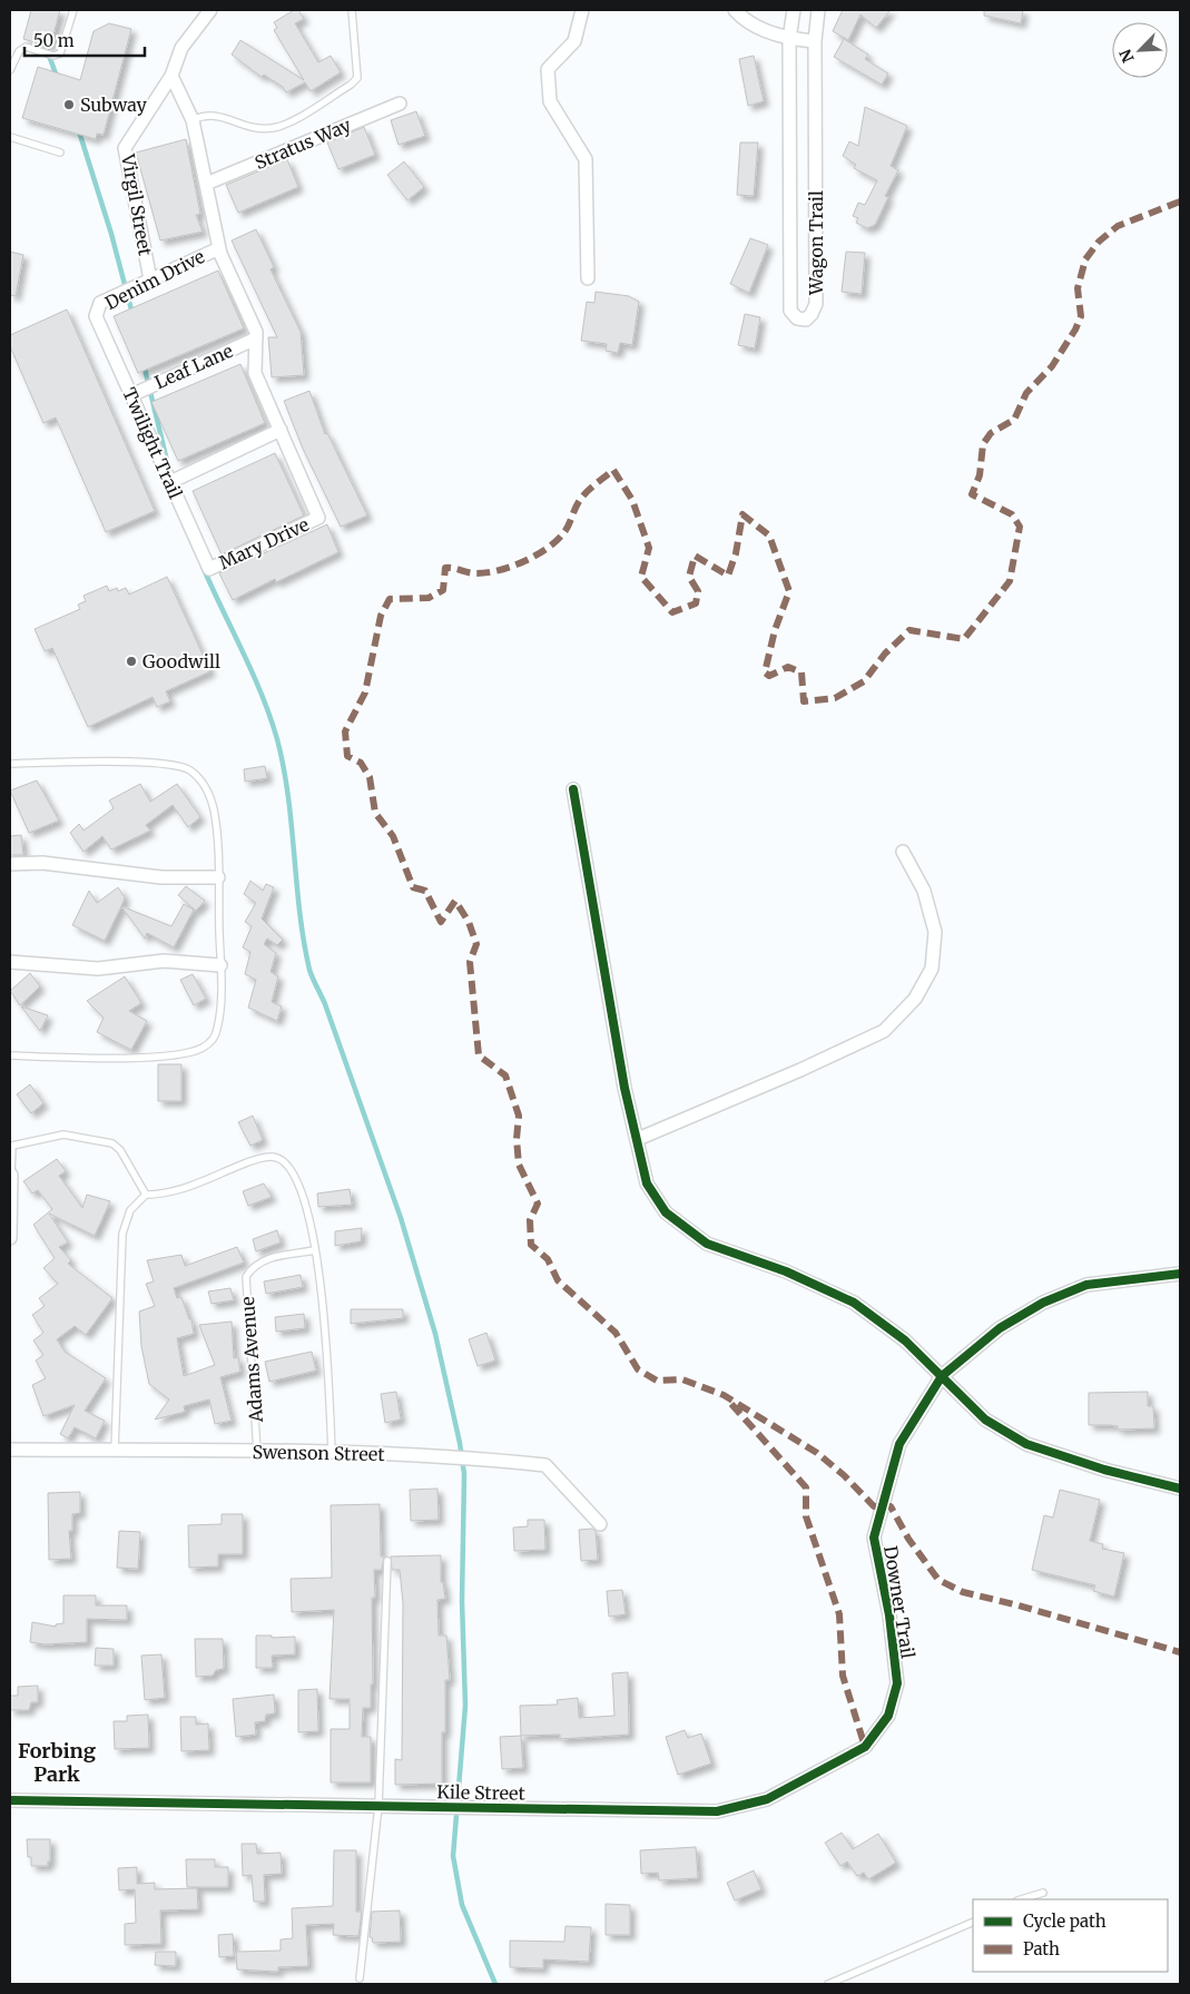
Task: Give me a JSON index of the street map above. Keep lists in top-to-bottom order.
{
  "streets": {
    "street": [
      "Stratus Way",
      "Virgil Street",
      "Wagon Trail",
      "Denim Drive",
      "Leaf Lane",
      "Twilight Trail",
      "Mary Drive",
      "Swenson Street",
      "Downer Trail",
      "Kile Street"
    ],
    "lane": ["Adams Avenue"]
  },
  "crossings": [
    ["Virgil Street", "Denim Drive"],
    ["Denim Drive", "Twilight Trail"],
    ["Leaf Lane", "Twilight Trail"],
    ["Twilight Trail", "Mary Drive"],
    ["Adams Avenue", "Swenson Street"],
    ["Downer Trail", "Kile Street"]
  ],
  "districts": ["Forbing Park"],
  "places": ["Subway", "Goodwill"],
  "legend": ["Cycle path", "Path"],
  "scale_bar": "50 m",
  "north": "bottom left"
}
